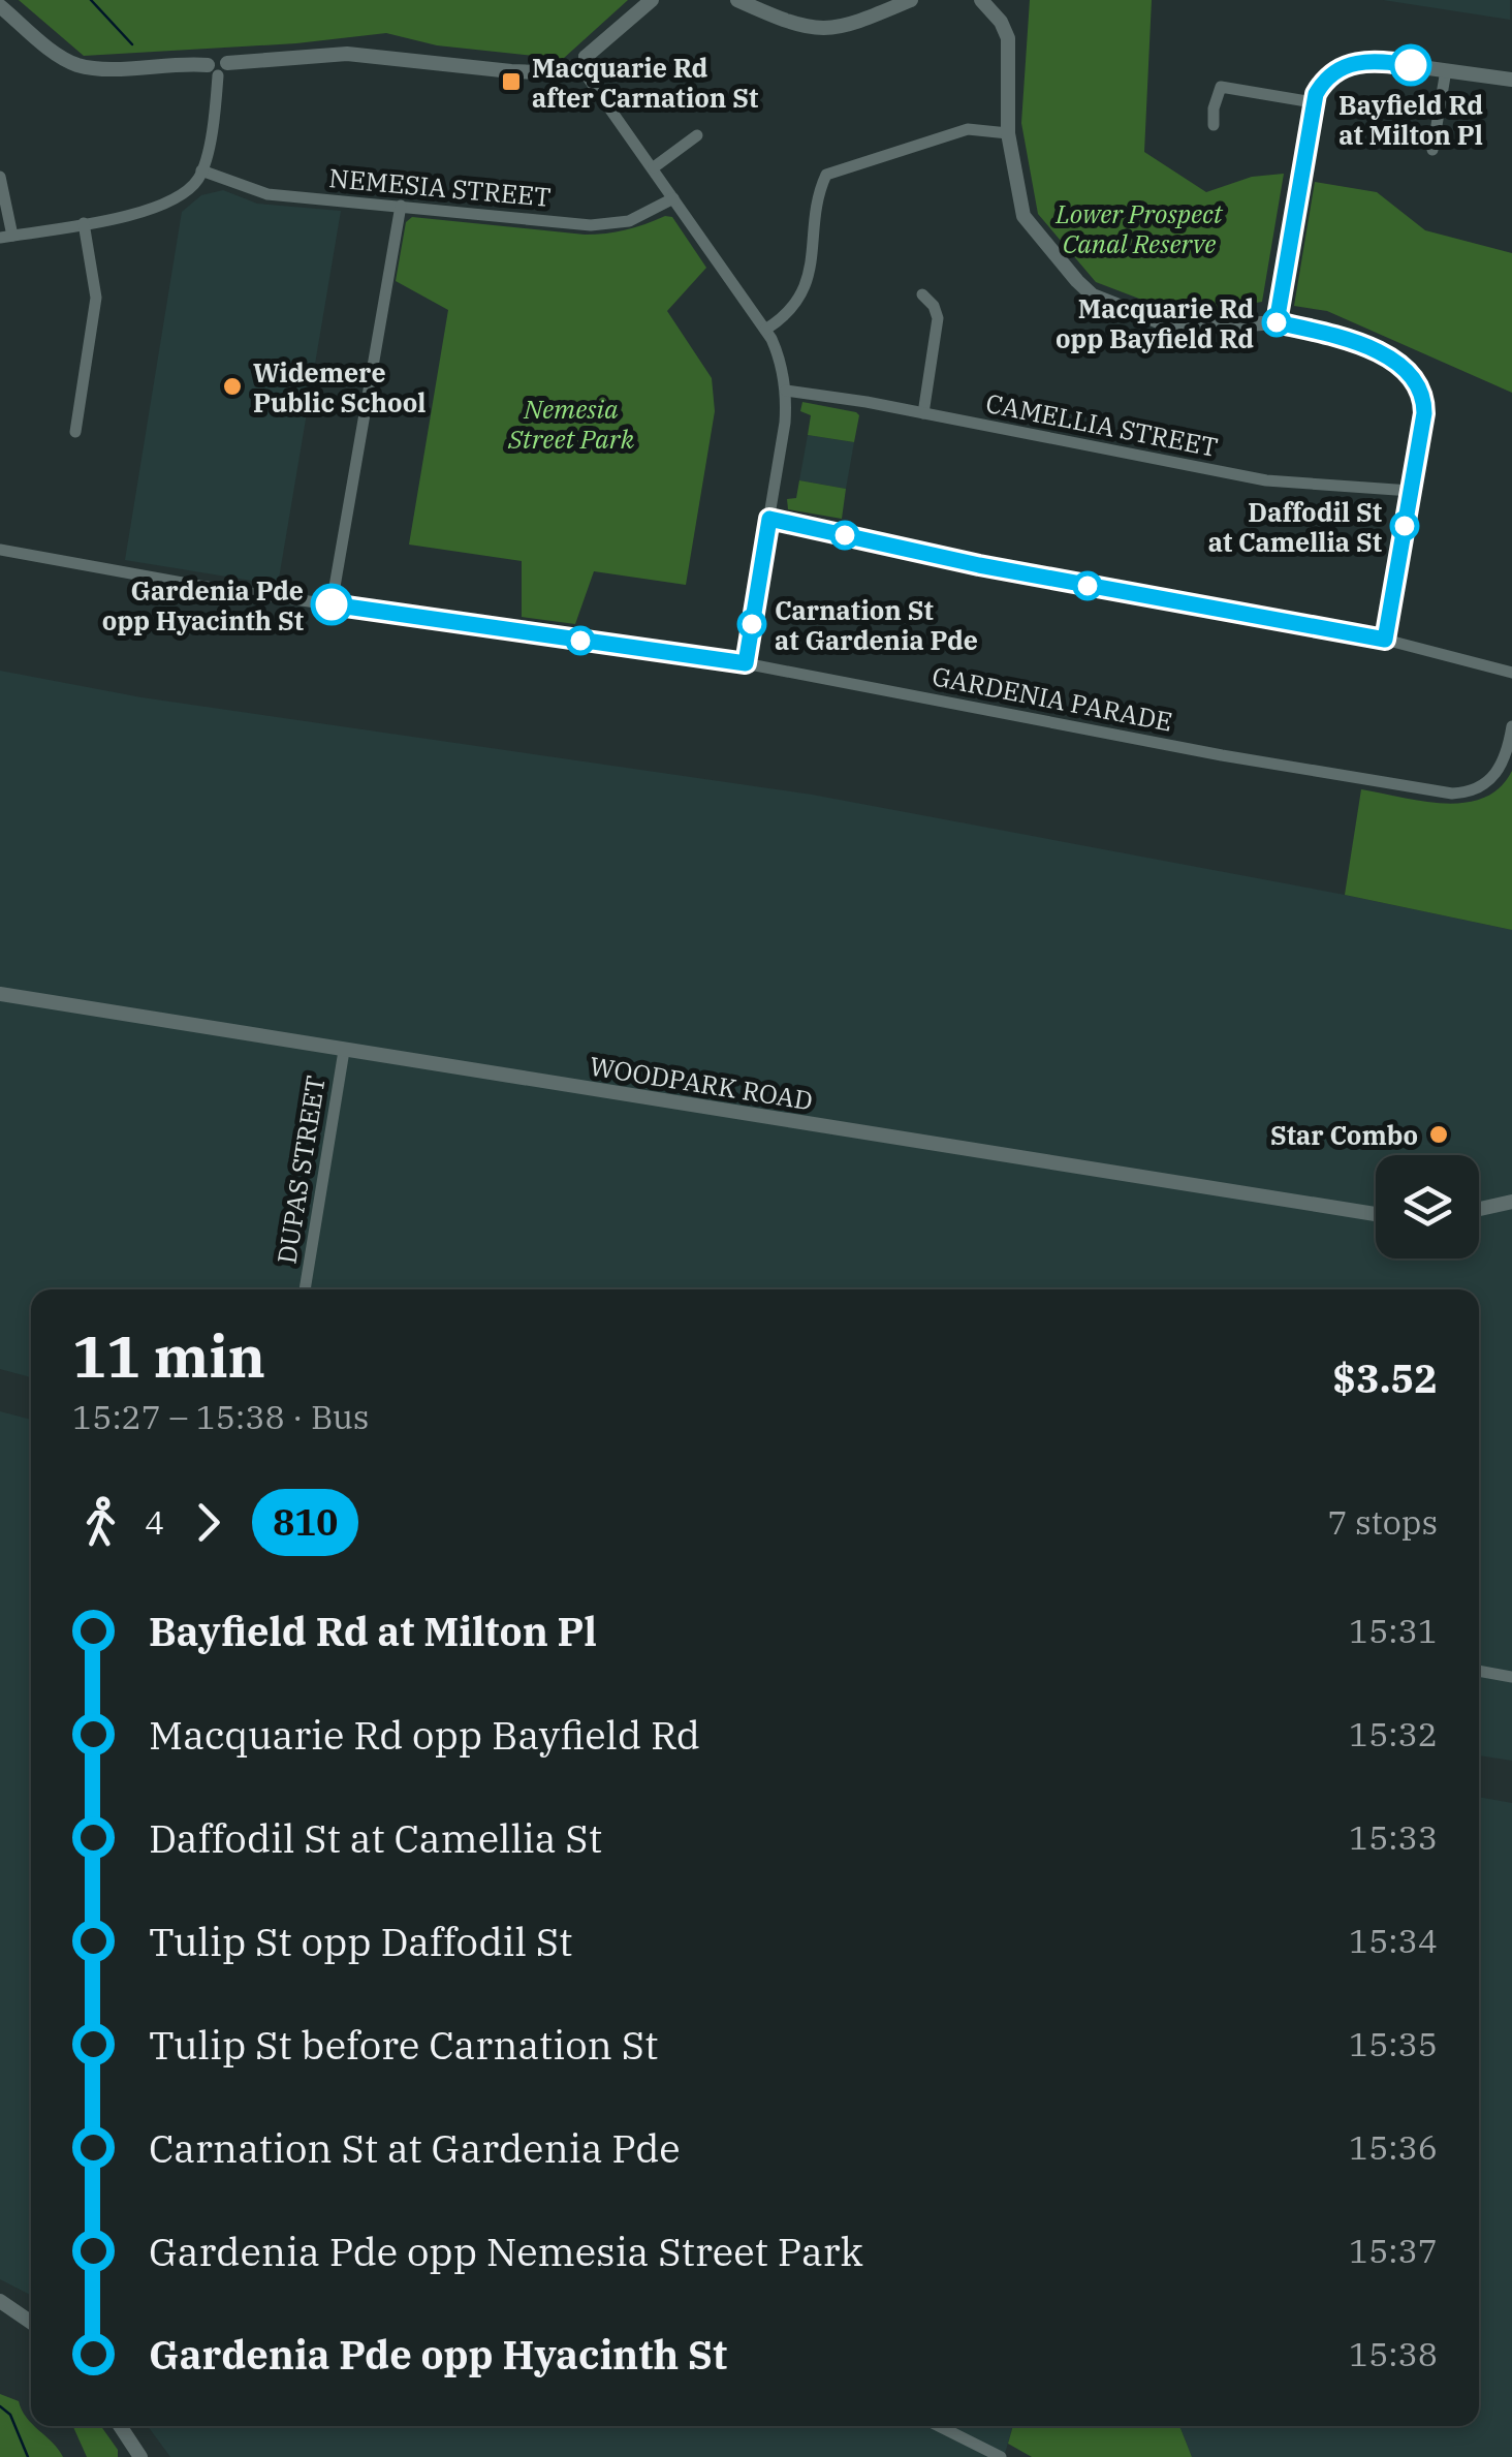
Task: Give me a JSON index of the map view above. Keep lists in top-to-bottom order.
{
  "streets": {
    "street": [
      "NEMESIA STREET",
      "CAMELLIA STREET",
      "GARDENIA PARADE",
      "WOODPARK ROAD",
      "DUPAS STREET"
    ]
  },
  "crossings": [
    ["WOODPARK ROAD", "DUPAS STREET"]
  ],
  "parks": ["Lower Prospect Canal Reserve", "Nemesia Street Park"],
  "places": {
    "other": [
      "Bayfield Rd at Milton Pl",
      "Macquarie Rd opp Bayfield Rd",
      "Widemere Public School",
      "Daffodil St at Camellia St",
      "Gardenia Pde opp Hyacinth St",
      "Carnation St at Gardenia Pde",
      "Star Combo"
    ],
    "transit": ["Macquarie Rd after Carnation St"]
  },
  "lines": ["bus line 810"],
  "page": {
    "heading": ["11 min", "15:27 – 15:38 · Bus", "$3.52"],
    "legs": ["4", "810", "7 stops"],
    "list": [
      {
        "name": "Bayfield Rd at Milton Pl",
        "value": "15:31"
      },
      {
        "name": "Macquarie Rd opp Bayfield Rd",
        "value": "15:32"
      },
      {
        "name": "Daffodil St at Camellia St",
        "value": "15:33"
      },
      {
        "name": "Tulip St opp Daffodil St",
        "value": "15:34"
      },
      {
        "name": "Tulip St before Carnation St",
        "value": "15:35"
      },
      {
        "name": "Carnation St at Gardenia Pde",
        "value": "15:36"
      },
      {
        "name": "Gardenia Pde opp Nemesia Street Park",
        "value": "15:37"
      },
      {
        "name": "Gardenia Pde opp Hyacinth St",
        "value": "15:38"
      }
    ]
  }
}
